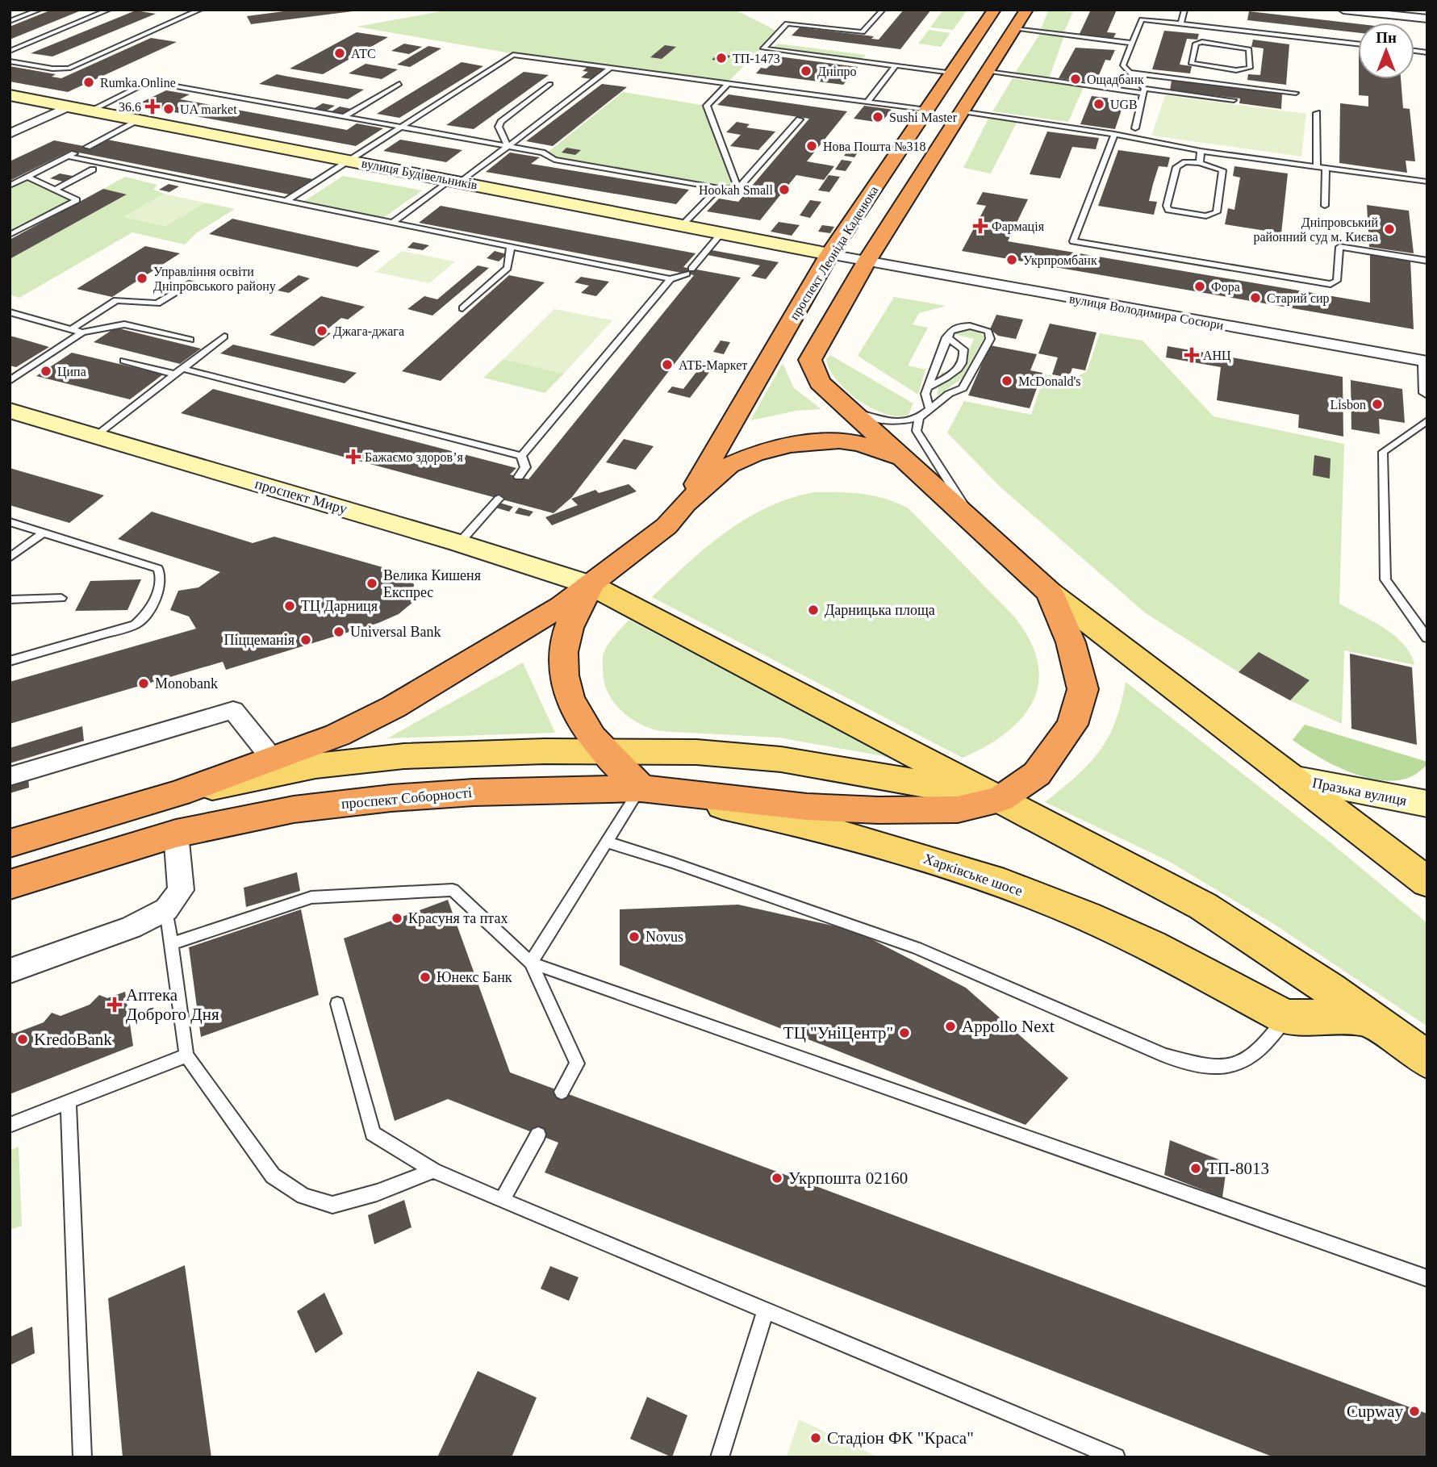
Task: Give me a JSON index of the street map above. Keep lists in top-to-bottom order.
{
  "streets": {
    "highway": ["проспект Леоніда Каденюка", "проспект Соборності"],
    "main road": ["Харківське шосе"],
    "street": [
      "вулиця Будівельників",
      "вулиця Володимира Сосюри",
      "проспект Миру",
      "Празька вулиця"
    ]
  },
  "crossings": [
    ["вулиця Будівельників", "проспект Леоніда Каденюка"],
    ["вулиця Будівельників", "вулиця Володимира Сосюри"],
    ["проспект Леоніда Каденюка", "вулиця Володимира Сосюри"],
    ["проспект Соборності", "Харківське шосе"]
  ],
  "places": {
    "other": [
      "АТС",
      "ТП-1473",
      "Дніпро",
      "Ощадбанк",
      "Rumka.Online",
      "UGB",
      "UA market",
      "Sushi Master",
      "Нова Пошта №318",
      "Hookah Small",
      "Дніпровський районний суд м. Києва",
      "Укрпромбанк",
      "Управління освіти Дніпровського району",
      "Фора",
      "Старий сир",
      "Джага-джага",
      "АТБ-Маркет",
      "Ципа",
      "McDonald's",
      "Lisbon",
      "Велика Кишеня Експрес",
      "ТЦ Дарниця",
      "Дарницька площа",
      "Universal Bank",
      "Піццеманія",
      "Monobank",
      "Красуня та птах",
      "Novus",
      "Юнекс Банк",
      "Appollo Next",
      "ТЦ \"УніЦентр\"",
      "KredoBank",
      "ТП-8013",
      "Укрпошта 02160",
      "Cupway",
      "Стадіон ФК \"Краса\""
    ],
    "health": [
      "36.6",
      "Фармація",
      "АНЦ",
      "Бажаємо здоровʼя",
      "Аптека Доброго Дня"
    ]
  },
  "north": "top"
}
